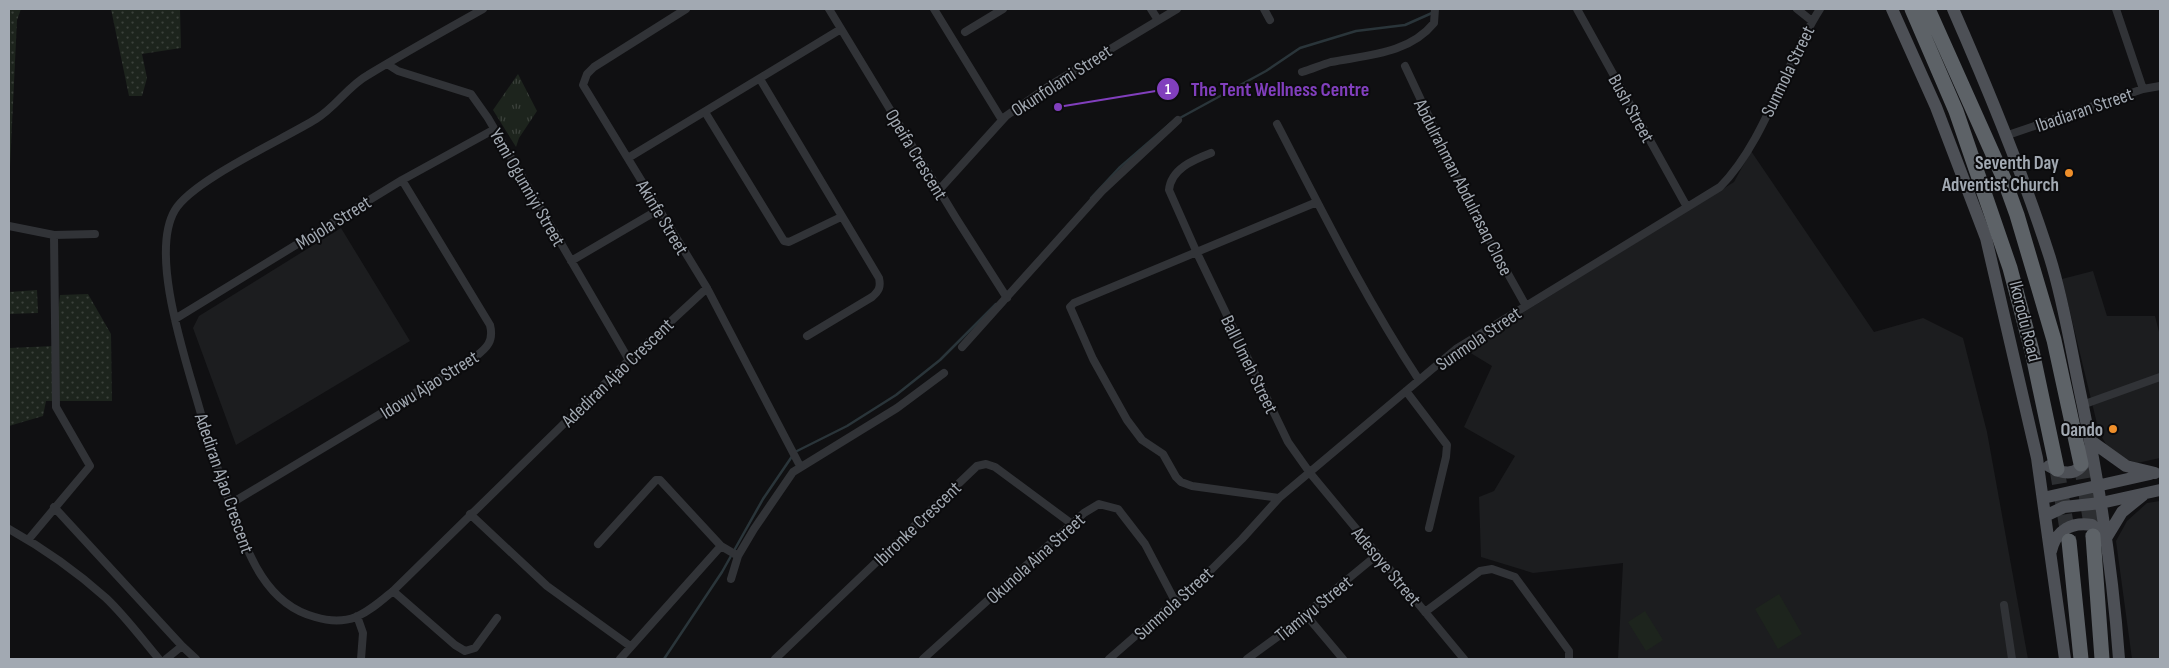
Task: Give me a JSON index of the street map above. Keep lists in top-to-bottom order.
{
  "streets": {
    "highway": ["Ikorodu Road"],
    "street": [
      "Sunmola Street",
      "Okunfolami Street",
      "Bush Street",
      "Ibadiaran Street",
      "Opeifa Crescent",
      "Yemi Ogunniyi Street",
      "Abdulrahman Abdulrasaq Close",
      "Akinfe Street",
      "Mojola Street",
      "Ball Umeh Street",
      "Adediran Ajao Crescent",
      "Idowu Ajao Street",
      "Ibironke Crescent",
      "Okunola Aina Street",
      "Adesoye Street",
      "Tiamiyu Street"
    ]
  },
  "crossings": [
    ["Sunmola Street", "Bush Street"],
    ["Sunmola Street", "Abdulrahman Abdulrasaq Close"],
    ["Sunmola Street", "Ball Umeh Street"],
    ["Sunmola Street", "Okunola Aina Street"],
    ["Sunmola Street", "Adesoye Street"],
    ["Okunfolami Street", "Opeifa Crescent"],
    ["Ibadiaran Street", "Ikorodu Road"],
    ["Yemi Ogunniyi Street", "Mojola Street"],
    ["Yemi Ogunniyi Street", "Adediran Ajao Crescent"],
    ["Akinfe Street", "Adediran Ajao Crescent"],
    ["Mojola Street", "Adediran Ajao Crescent"],
    ["Mojola Street", "Idowu Ajao Street"],
    ["Ball Umeh Street", "Adesoye Street"],
    ["Adediran Ajao Crescent", "Idowu Ajao Street"],
    ["Ibironke Crescent", "Okunola Aina Street"],
    ["Adesoye Street", "Tiamiyu Street"]
  ],
  "places": ["The Tent Wellness Centre", "Seventh Day Adventist Church", "Oando"]
}
